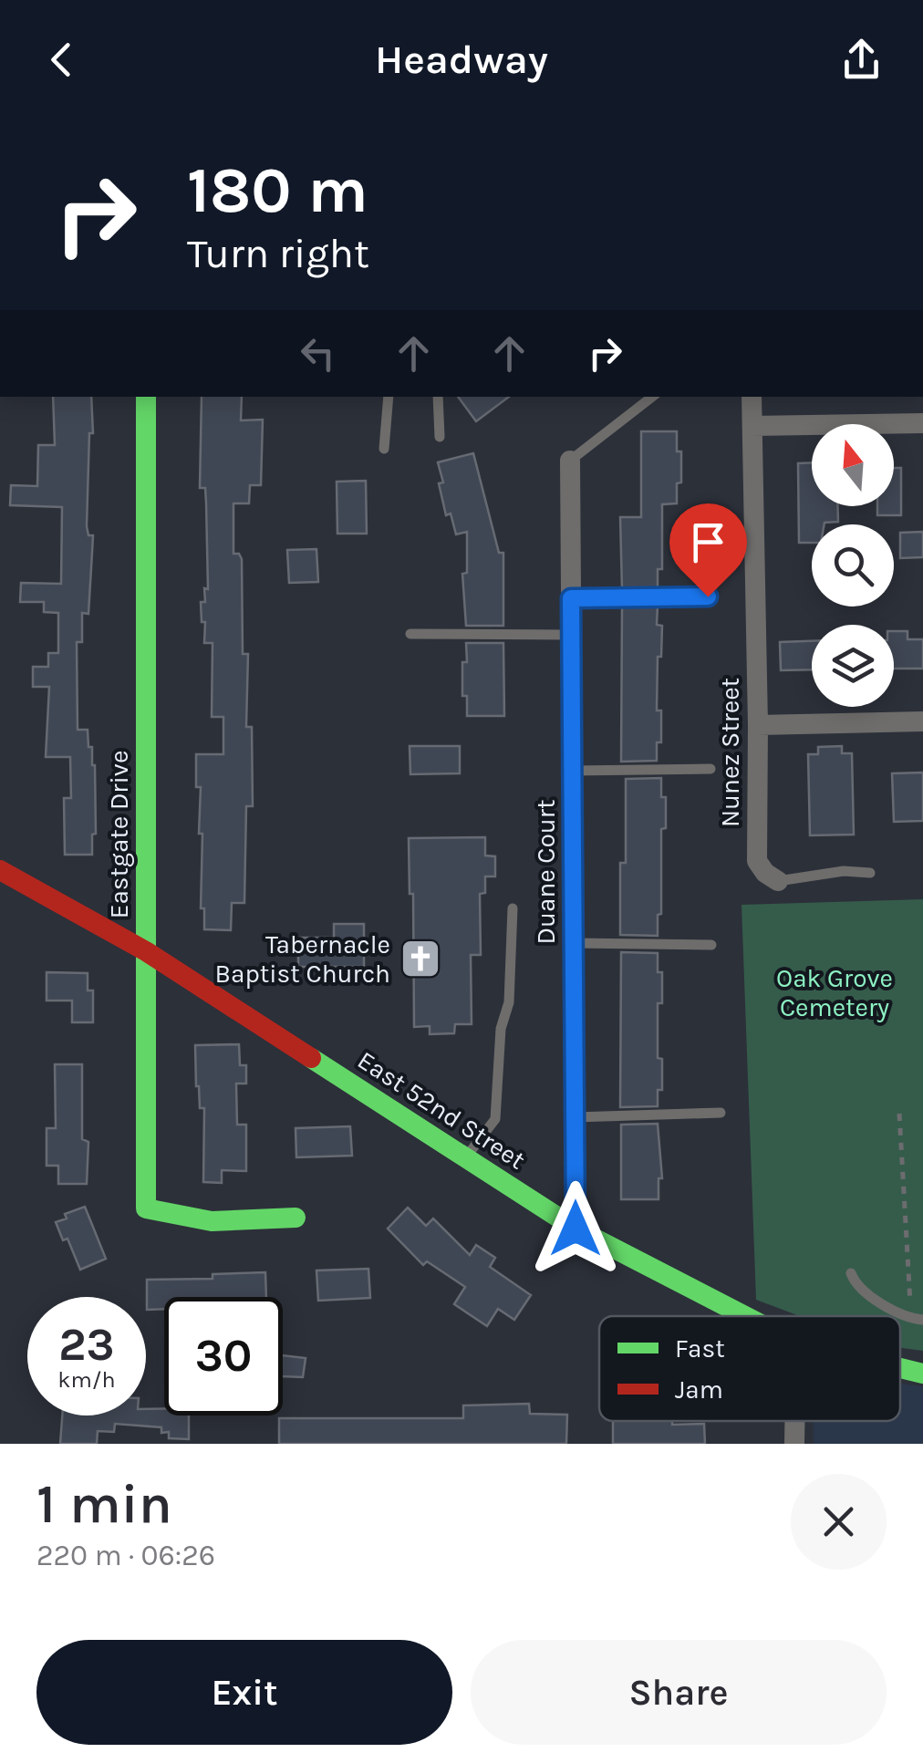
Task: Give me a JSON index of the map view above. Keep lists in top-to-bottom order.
{
  "streets": {
    "main road": ["Eastgate Drive", "East 52nd Street"],
    "street": ["Nunez Street", "Duane Court"]
  },
  "crossings": [
    ["Eastgate Drive", "East 52nd Street"],
    ["Duane Court", "East 52nd Street"]
  ],
  "parks": ["Oak Grove Cemetery"],
  "places": {
    "church": ["Tabernacle Baptist Church"]
  },
  "legend": ["Fast", "Jam"],
  "north": "top",
  "page": {
    "header": "Headway",
    "turn": ["180 m", "Turn right"],
    "speed": "23 km/h",
    "limit": "30",
    "heading": ["1 min", "220 m · 06:26"],
    "buttons": ["Exit", "Share"]
  }
}
